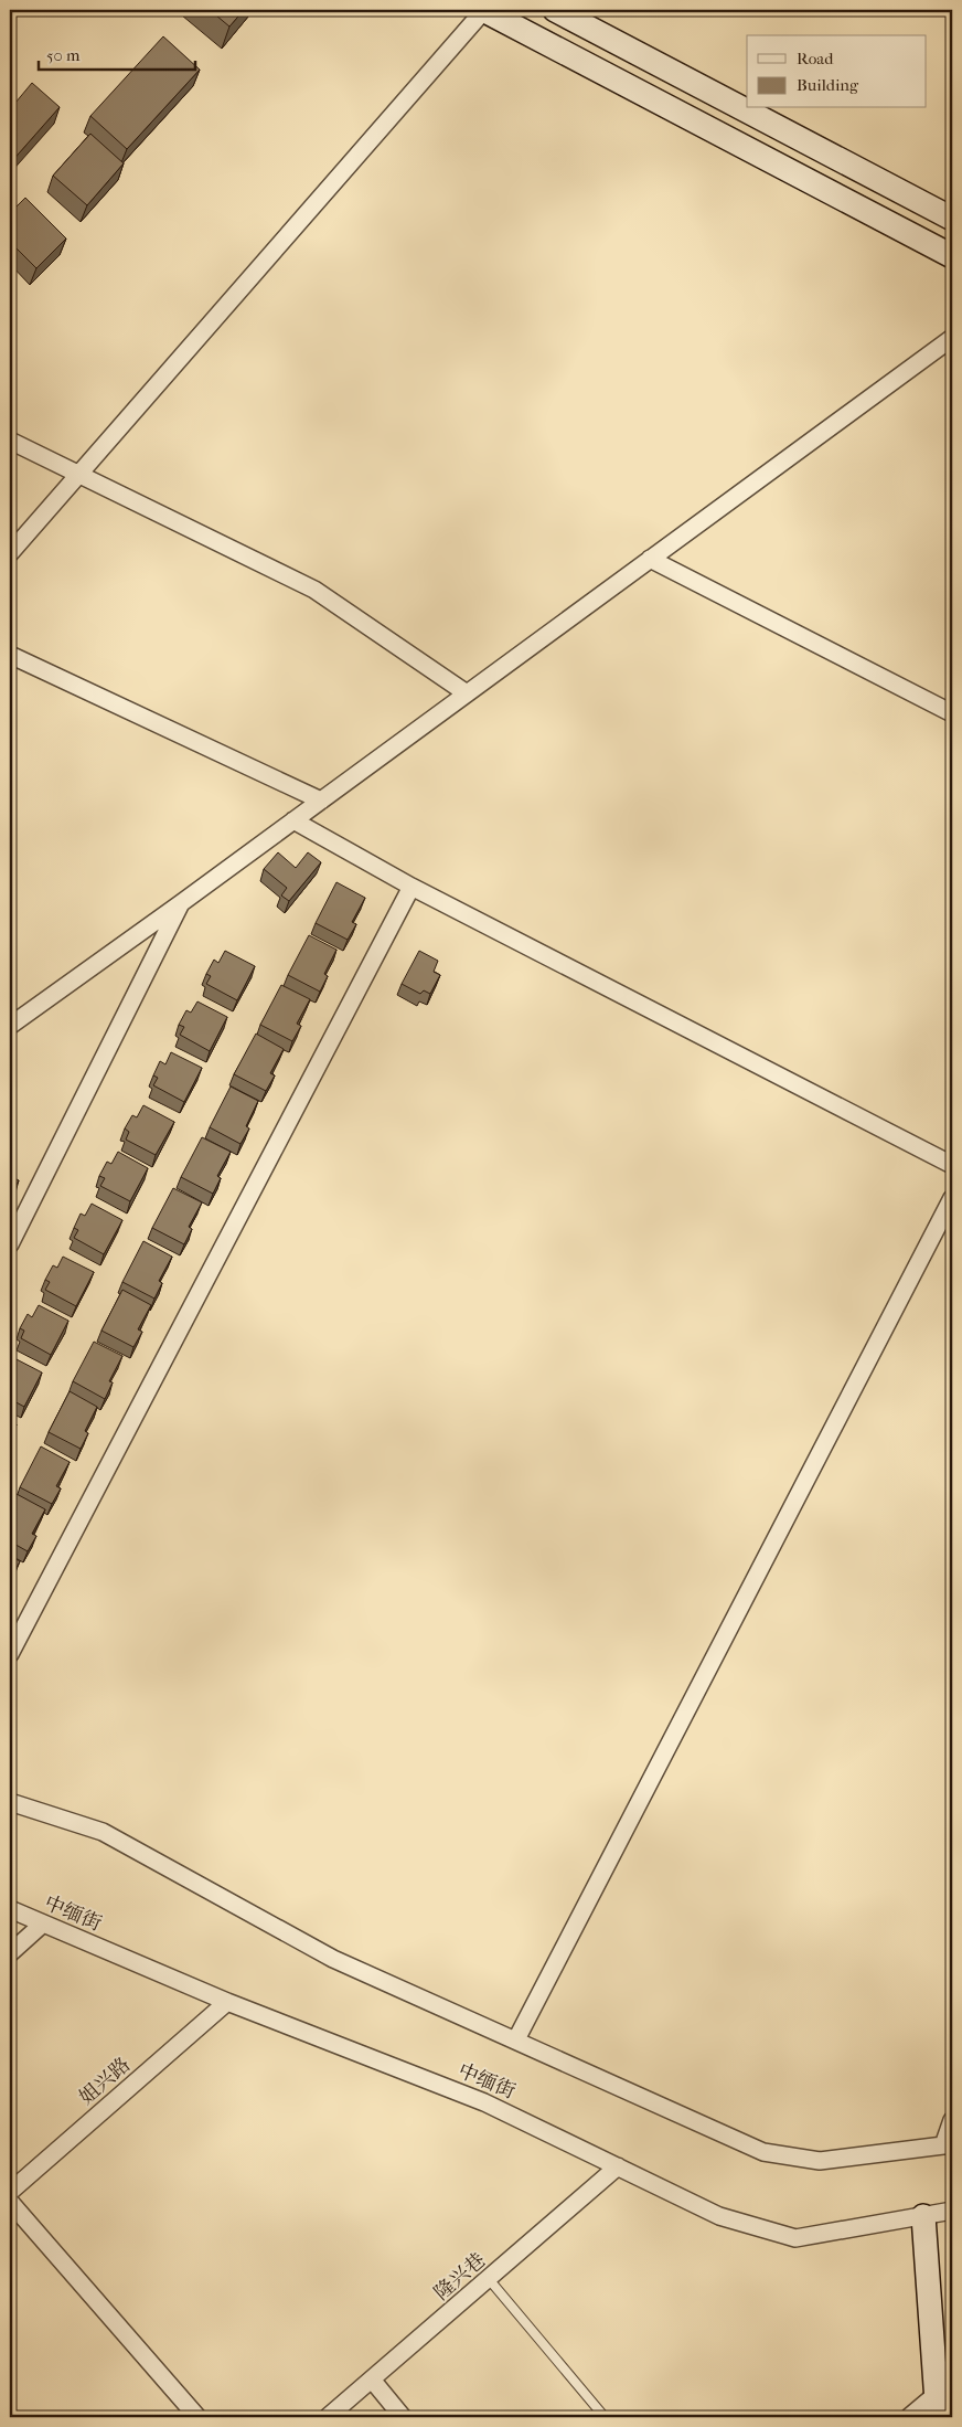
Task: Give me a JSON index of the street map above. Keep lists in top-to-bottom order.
{
  "streets": {
    "street": ["中缅街", "姐兴路", "隆兴巷"]
  },
  "crossings": [
    ["中缅街", "姐兴路"],
    ["中缅街", "隆兴巷"]
  ],
  "legend": ["Road", "Building"],
  "scale_bar": "50 m"
}
